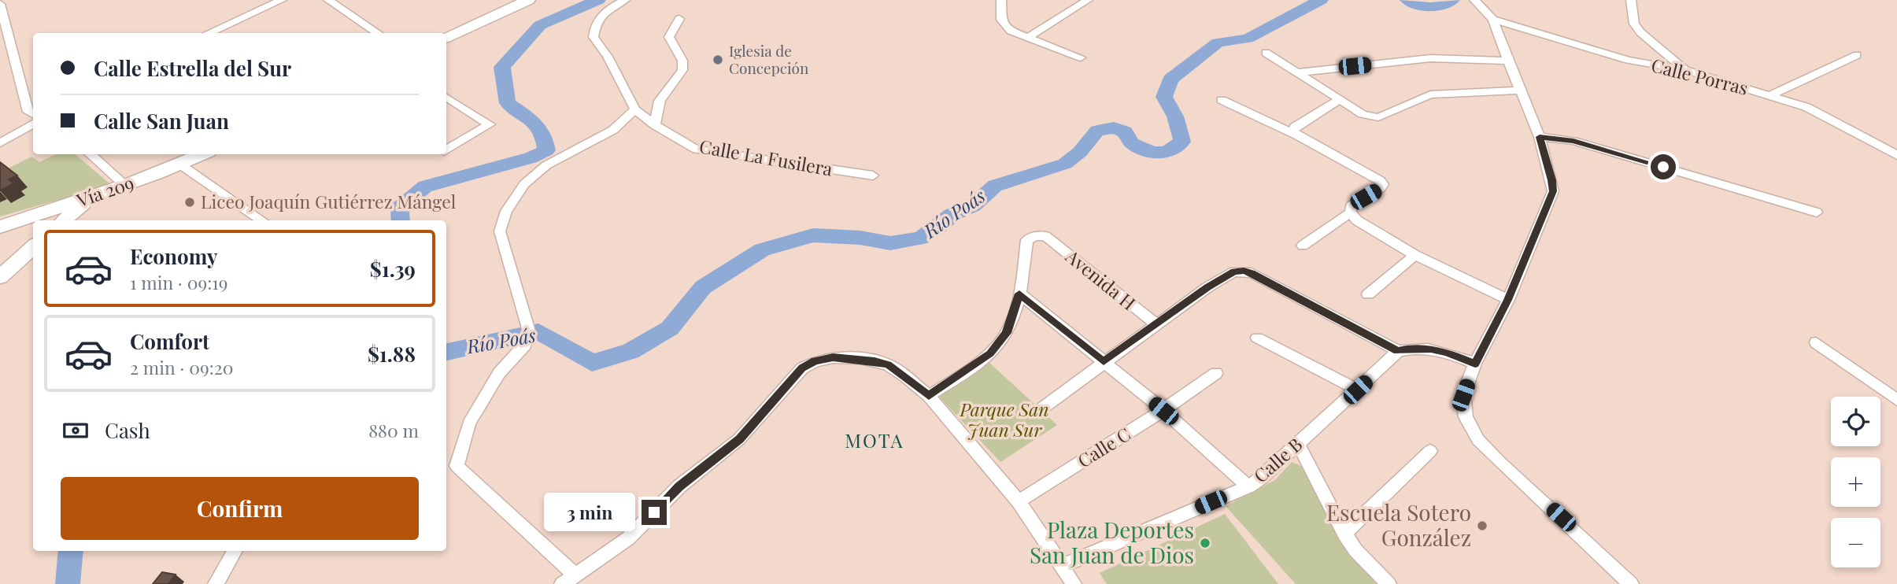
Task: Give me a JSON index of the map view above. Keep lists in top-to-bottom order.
{
  "streets": {
    "main road": ["Vía 209"],
    "street": [
      "Calle Porras",
      "Calle La Fusilera",
      "Avenida H",
      "Calle C",
      "Calle B"
    ]
  },
  "districts": ["MOTA"],
  "water": ["Río Poás"],
  "parks": ["Parque San Juan Sur"],
  "places": [
    "Iglesia de Concepción",
    "Liceo Joaquín Gutiérrez Mángel",
    "Escuela Sotero González",
    "Plaza Deportes San Juan de Dios"
  ],
  "page": {
    "banner": ["Calle Estrella del Sur", "Calle San Juan"],
    "list": [
      {
        "name": "Economy",
        "note": "1 min · 09:19",
        "value": "$1.39"
      },
      {
        "name": "Comfort",
        "note": "2 min · 09:20",
        "value": "$1.88"
      }
    ],
    "map_buttons": ["+", "−"],
    "pay": ["Cash", "880 m"],
    "buttons": "Confirm",
    "bubble": "3 min"
  }
}
